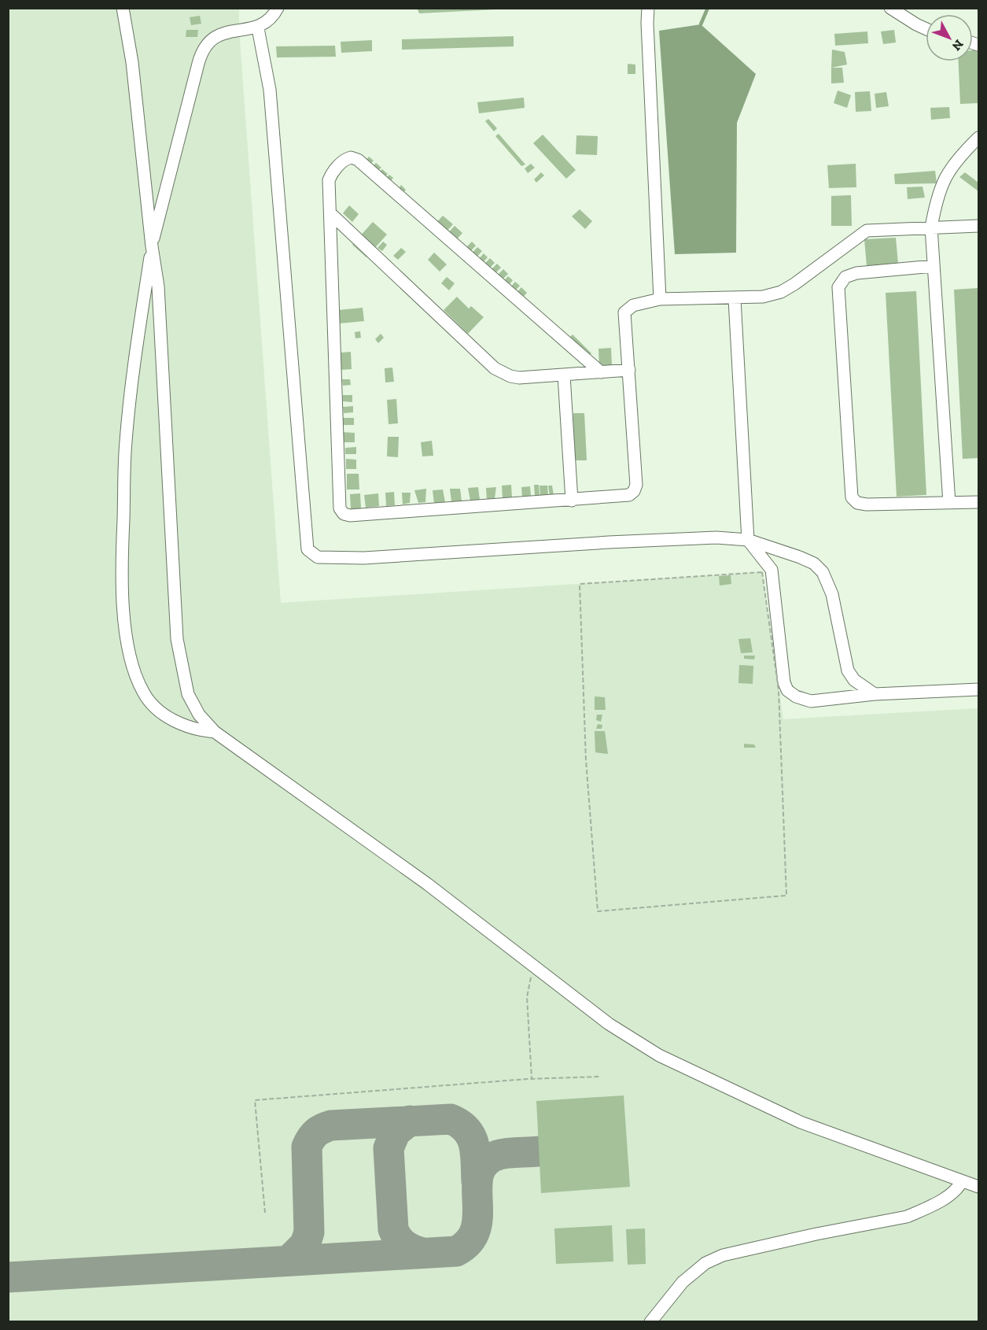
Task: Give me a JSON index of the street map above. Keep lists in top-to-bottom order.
{
  "north": "bottom right"
}
